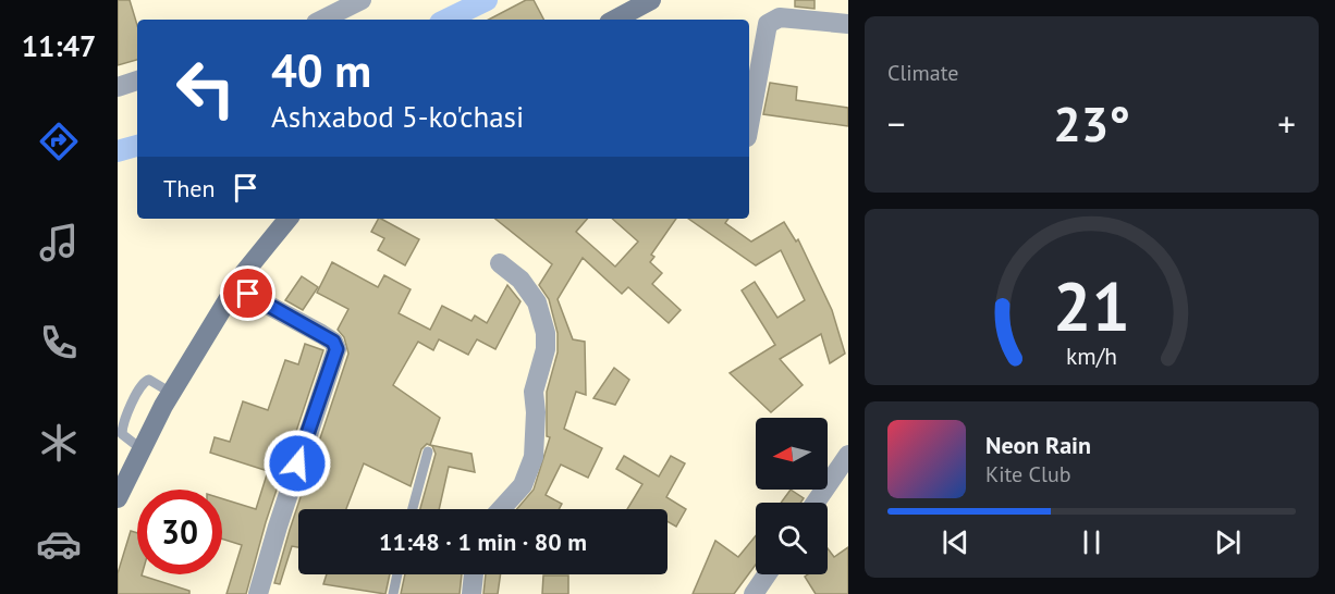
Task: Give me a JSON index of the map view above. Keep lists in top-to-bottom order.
{
  "north": "left",
  "page": {
    "tabs": "11:47",
    "tile": "Climate",
    "turn": ["40 m", "Ashxabod 5-ko'chasi"],
    "heat": ["−", "23°", "+"],
    "then": "Then",
    "song": ["Neon Rain", "Kite Club"],
    "limit": "30",
    "trip": "11:48 · 1 min · 80 m",
    "gauge": ["21", "km/h"]
  }
}
